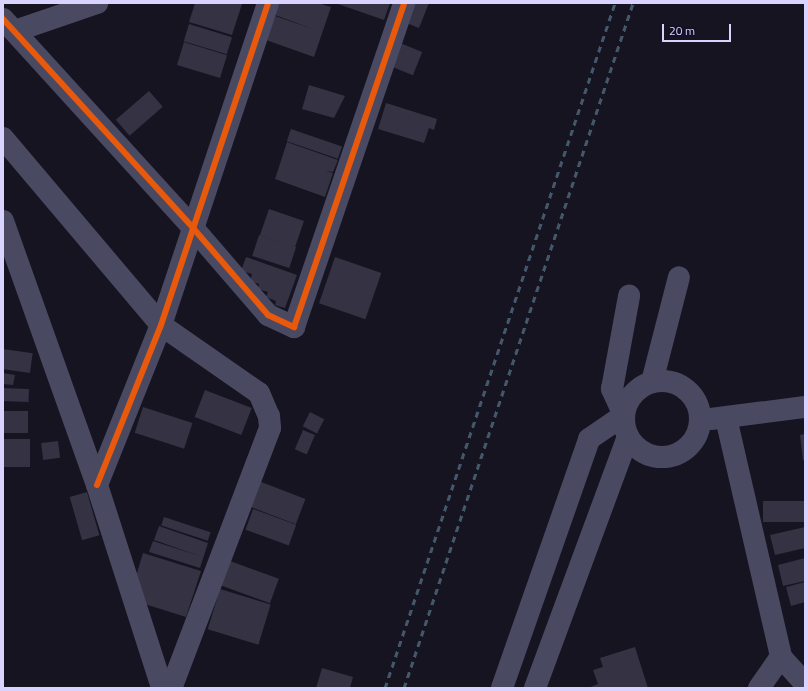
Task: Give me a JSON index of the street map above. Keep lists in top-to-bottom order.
{
  "scale_bar": "20 m"
}
